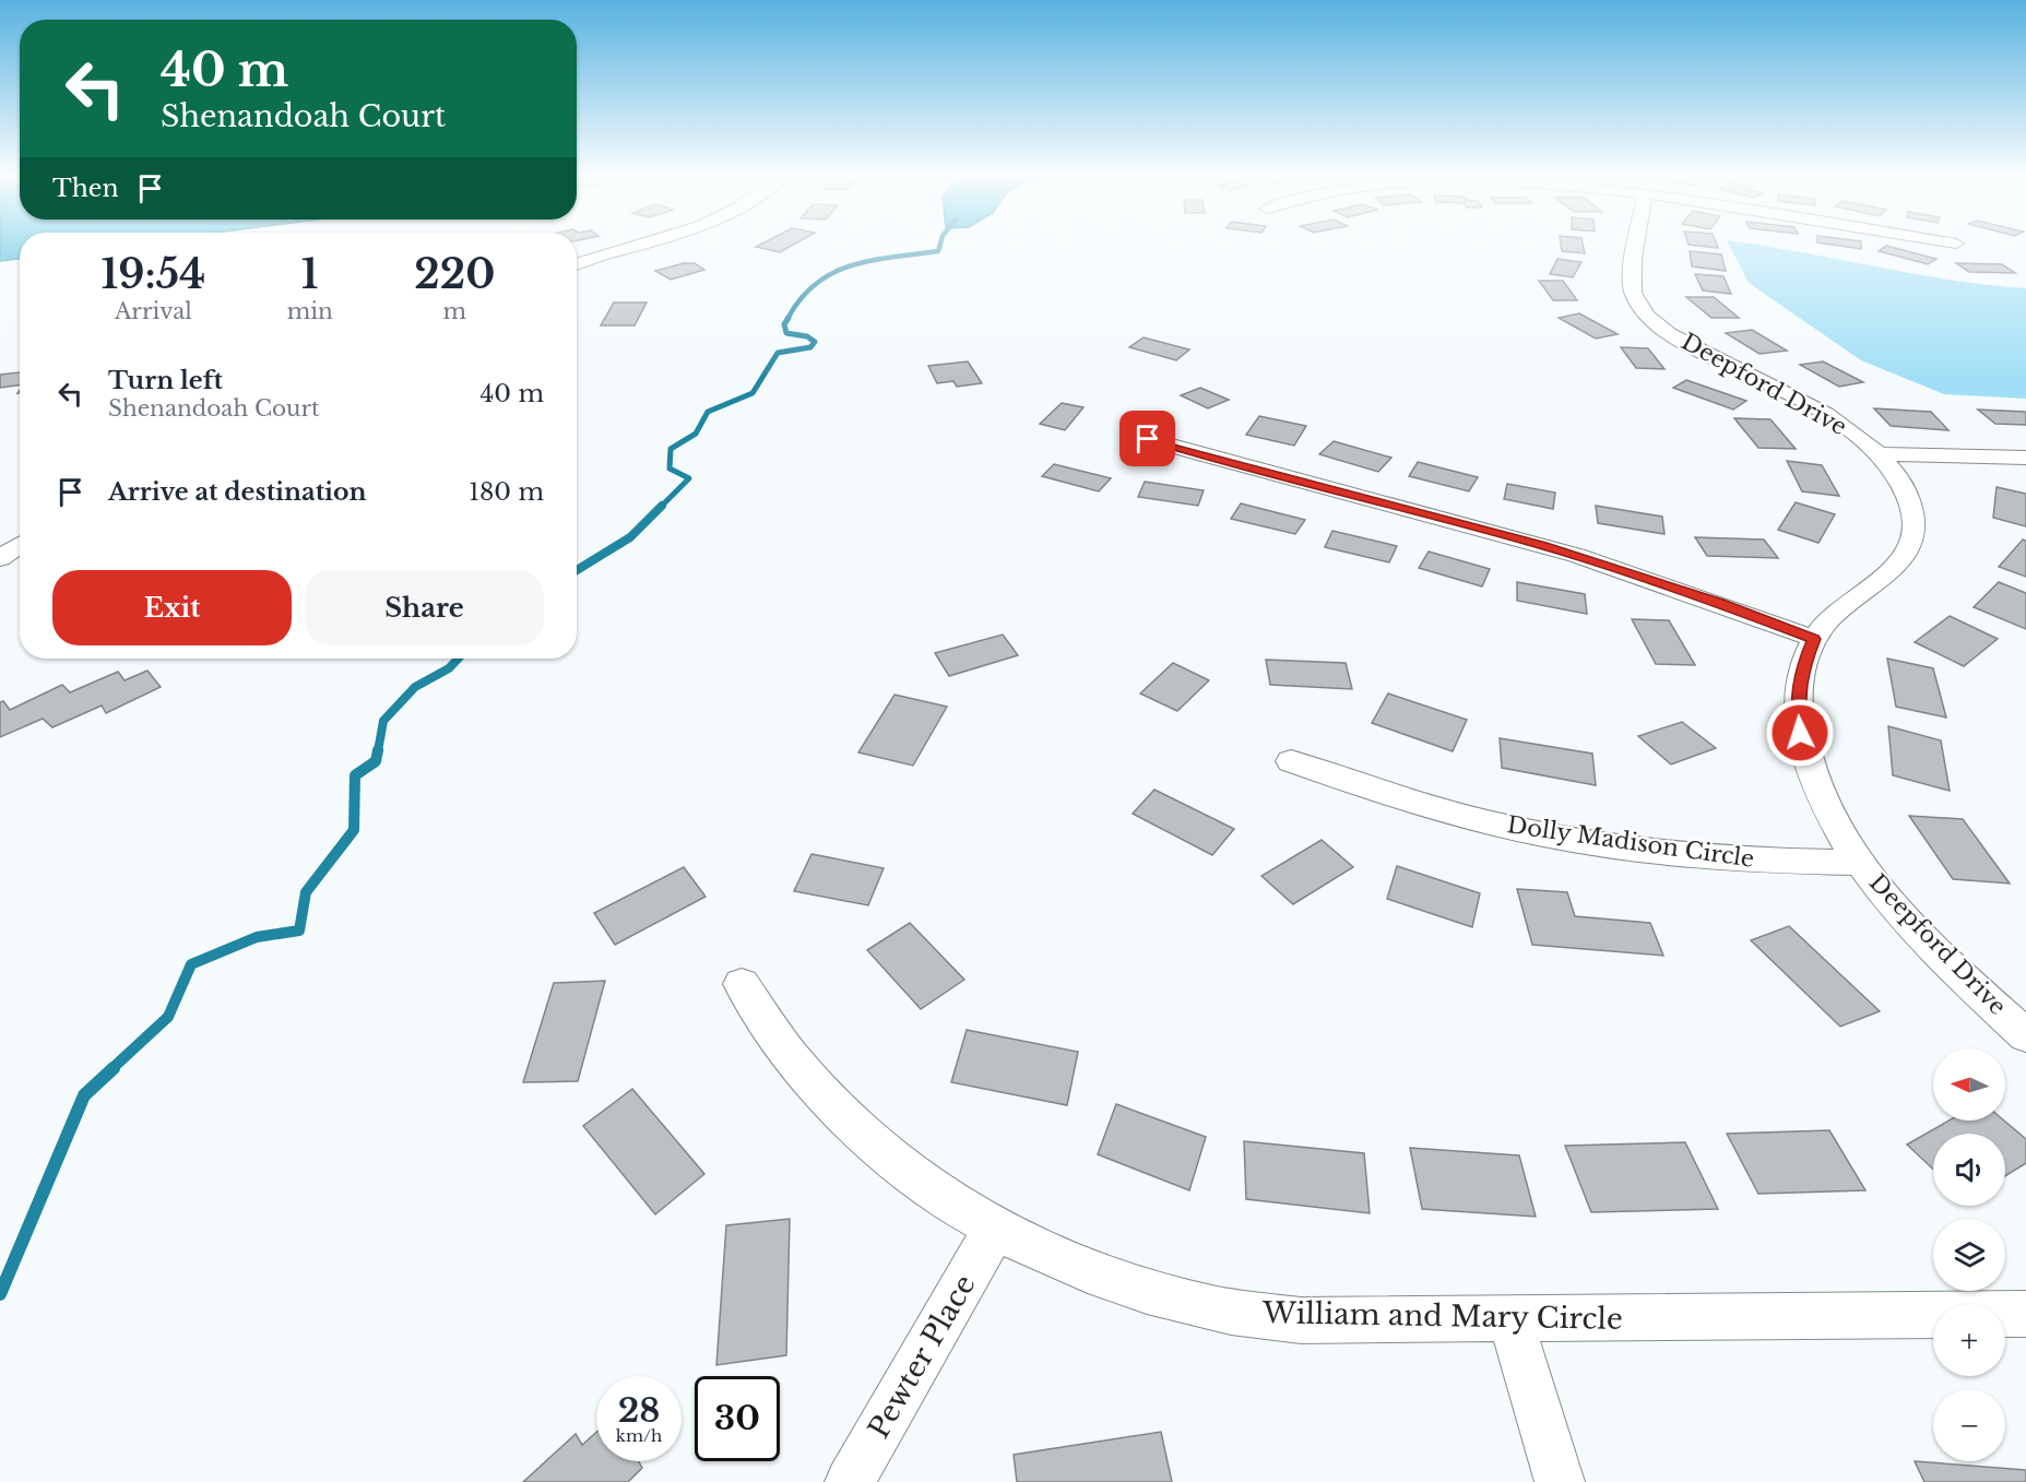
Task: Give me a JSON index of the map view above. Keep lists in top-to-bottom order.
{
  "streets": {
    "street": [
      "Deepford Drive",
      "Dolly Madison Circle",
      "William and Mary Circle",
      "Pewter Place"
    ]
  },
  "crossings": [
    ["Deepford Drive", "Dolly Madison Circle"],
    ["William and Mary Circle", "Pewter Place"]
  ],
  "north": "left",
  "page": {
    "turn": ["40 m", "Shenandoah Court"],
    "then": "Then",
    "eta": [
      "19:54",
      "Arrival",
      "1",
      "min",
      "220",
      "m"
    ],
    "list": [
      {
        "name": "Turn left",
        "note": "Shenandoah Court",
        "value": "40 m"
      },
      {
        "name": "Arrive at destination",
        "value": "180 m"
      }
    ],
    "buttons": ["Exit", "Share"],
    "map_buttons": ["+", "−"],
    "speed": "28 km/h",
    "limit": "30"
  }
}
